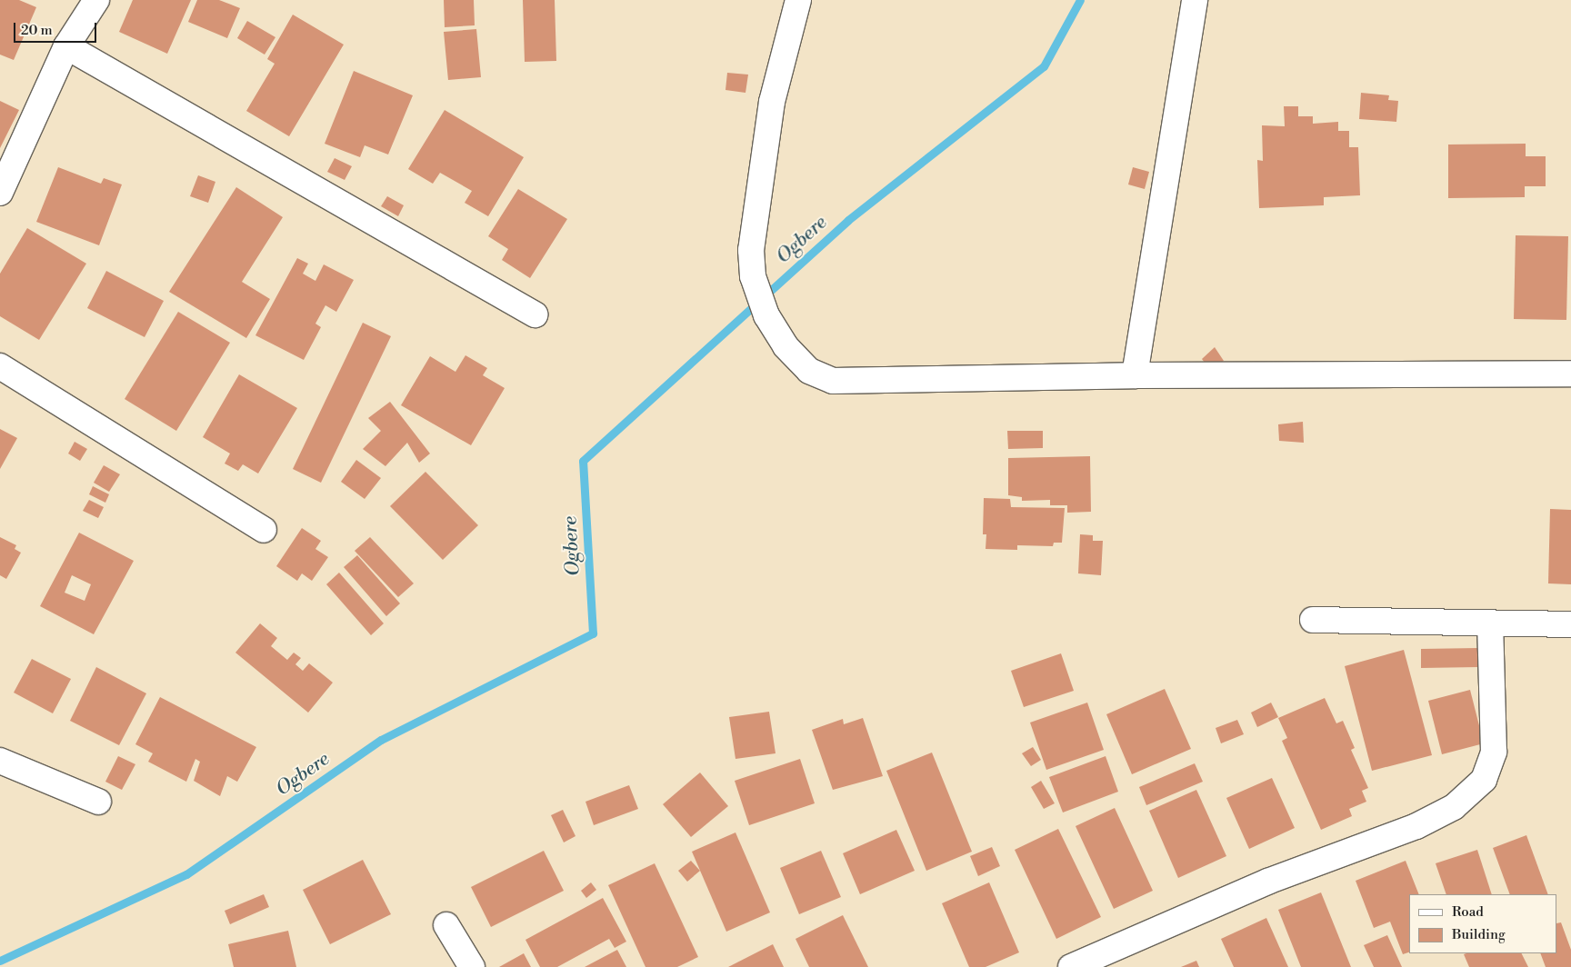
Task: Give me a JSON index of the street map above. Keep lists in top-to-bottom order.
{
  "water": ["Ogbere"],
  "legend": ["Road", "Building"],
  "scale_bar": "20 m"
}
